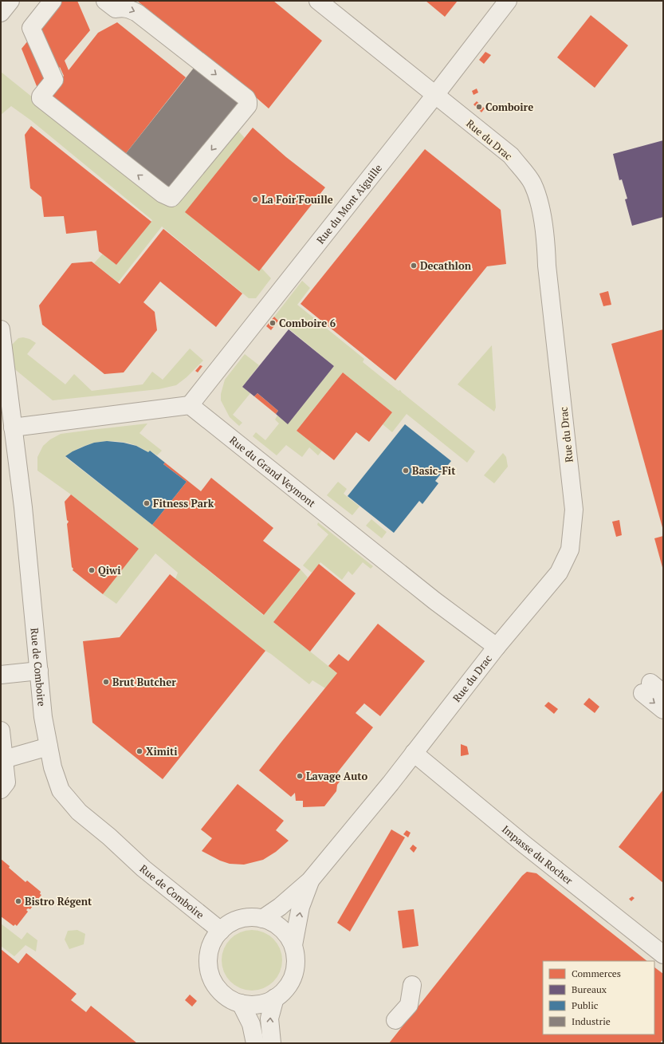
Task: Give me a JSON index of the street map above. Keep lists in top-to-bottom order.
{
  "streets": {
    "street": [
      "Rue du Drac",
      "Rue du Mont Aiguille",
      "Rue du Grand Veymont",
      "Rue de Comboire",
      "Impasse du Rocher"
    ]
  },
  "crossings": [
    ["Rue du Drac", "Rue du Mont Aiguille"],
    ["Rue du Drac", "Rue du Grand Veymont"],
    ["Rue du Drac", "Impasse du Rocher"],
    ["Rue du Mont Aiguille", "Rue du Grand Veymont"]
  ],
  "places": [
    "Comboire",
    "La Foir'Fouille",
    "Decathlon",
    "Comboire 6",
    "Basic-Fit",
    "Fitness Park",
    "Qiwi",
    "Brut Butcher",
    "Ximiti",
    "Lavage Auto",
    "Bistro Régent"
  ],
  "legend": [
    "Commerces",
    "Bureaux",
    "Public",
    "Industrie"
  ]
}
